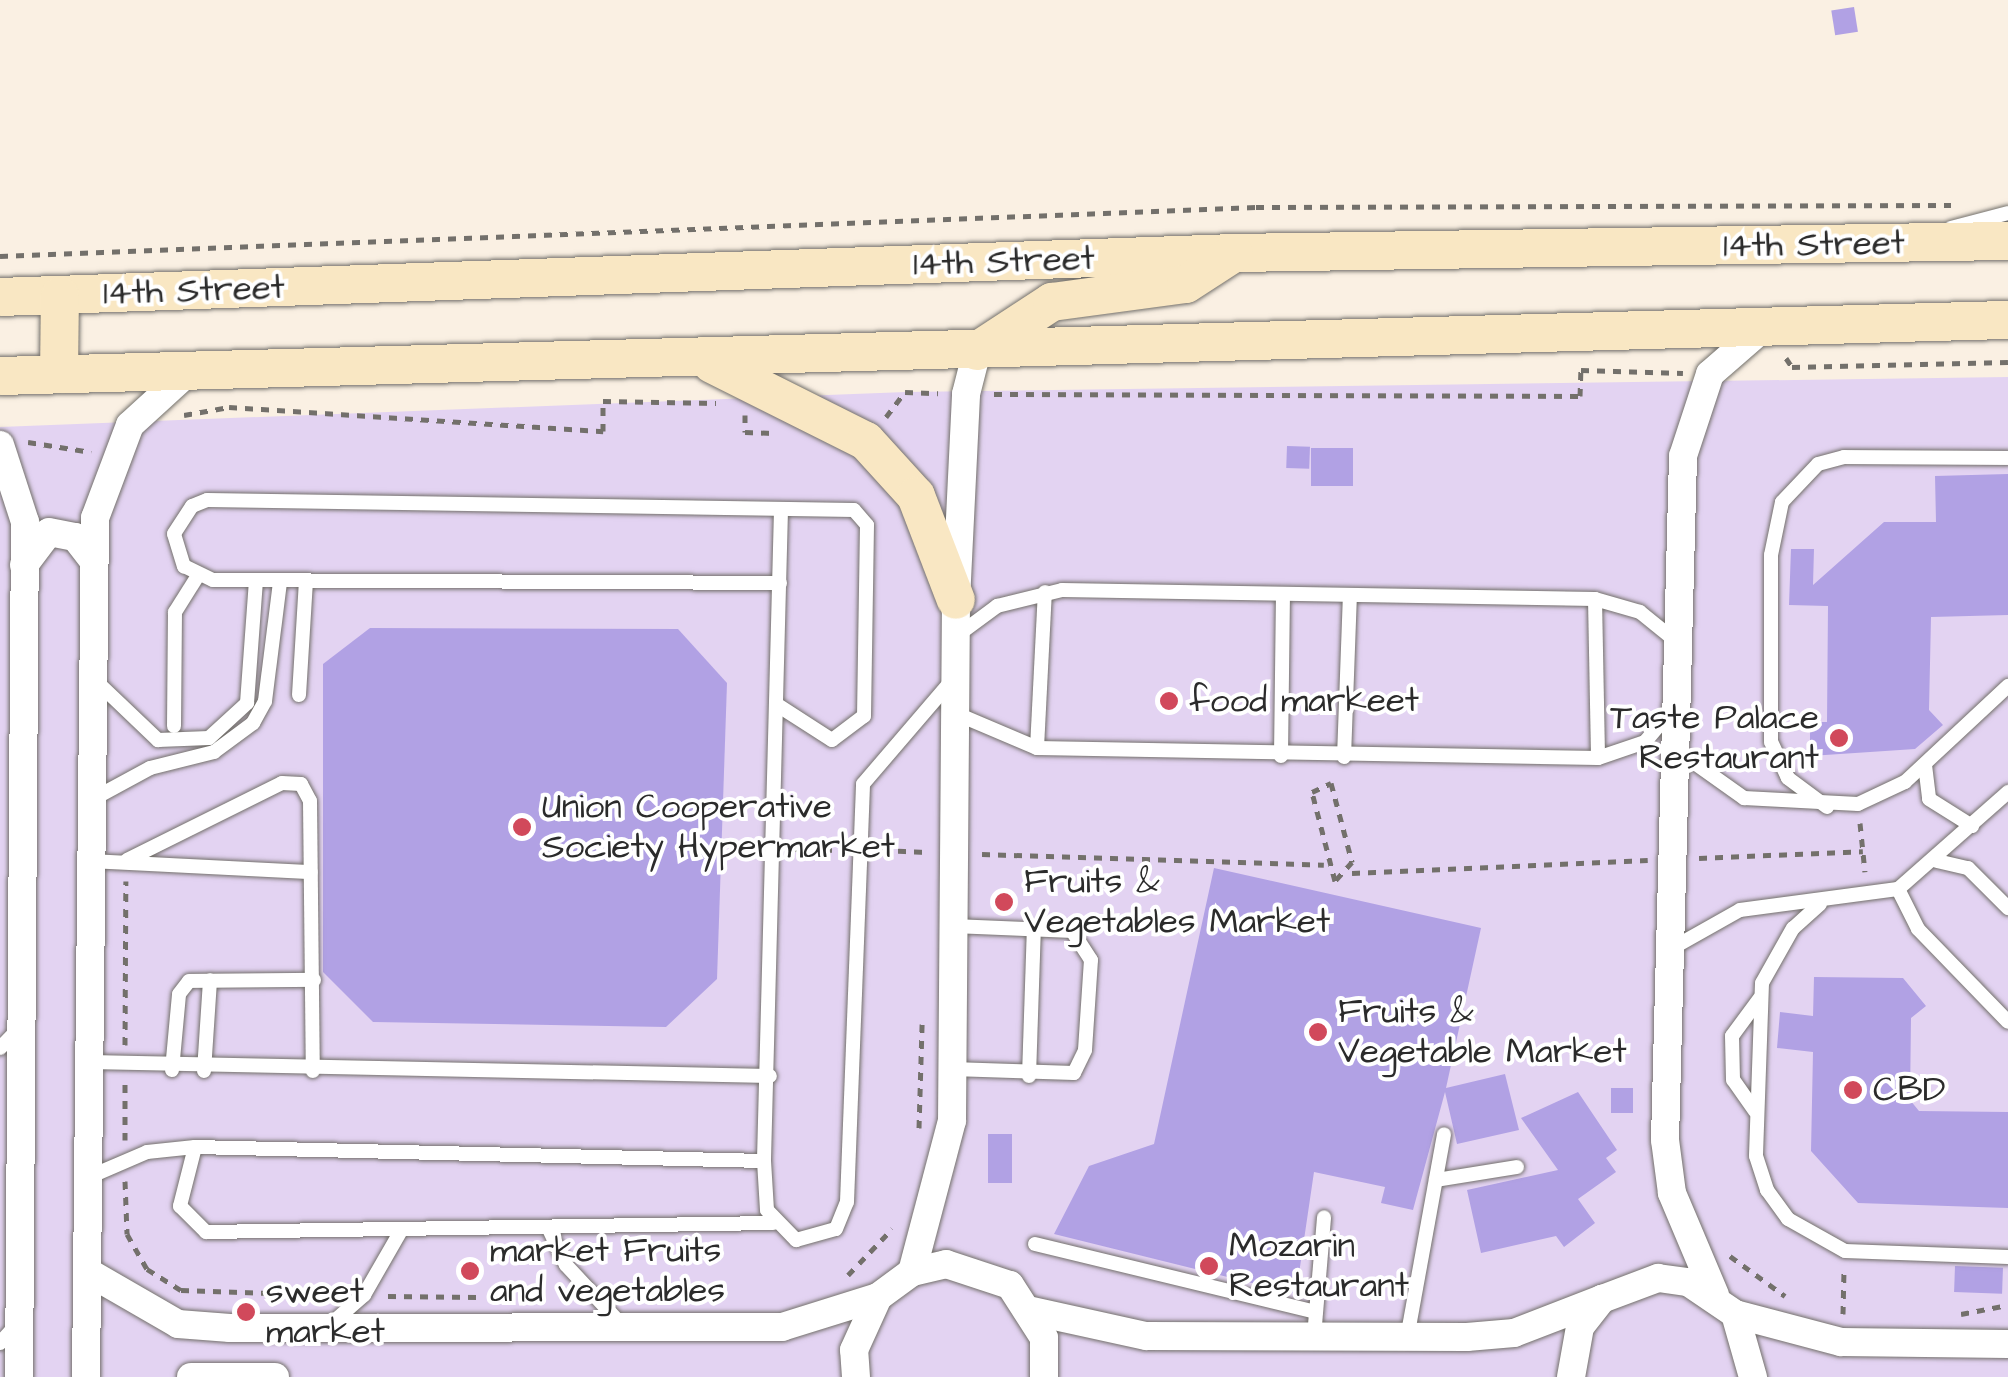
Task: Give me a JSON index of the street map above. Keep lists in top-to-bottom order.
{
  "streets": {
    "main road": ["14th Street"]
  },
  "places": [
    "food markeet",
    "Taste Palace Restaurant",
    "Union Cooperative Society Hypermarket",
    "Fruits & Vegetables Market",
    "Fruits & Vegetable Market",
    "CBD",
    "Mozarin Restaurant",
    "market Fruits and vegetables",
    "sweet market"
  ]
}
